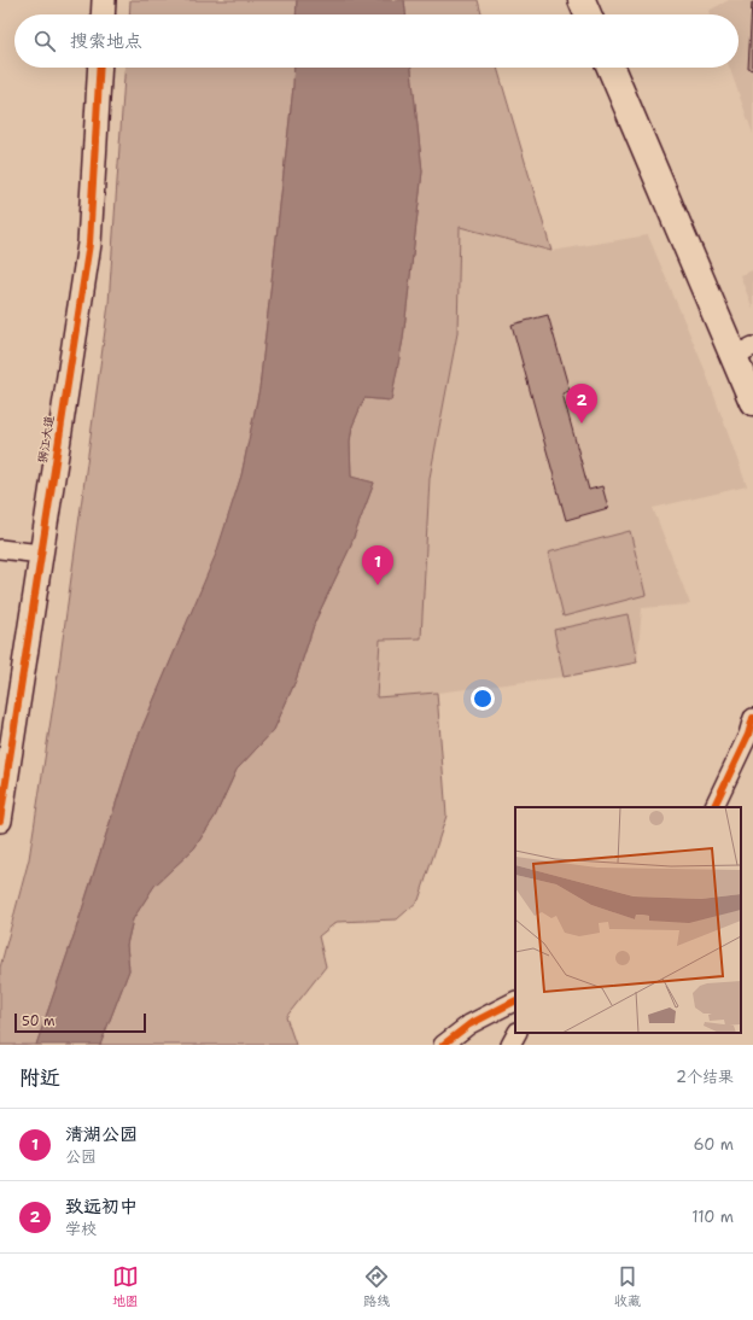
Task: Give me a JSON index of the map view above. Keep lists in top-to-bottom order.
{
  "streets": {
    "street": ["狮江大道"]
  },
  "scale_bar": "50 m",
  "page": {
    "search": "搜索地点",
    "pins": ["2", "1"],
    "scale": "50 m",
    "heading": ["附近", "2个结果"],
    "list": [
      {
        "mark": "1",
        "name": "清湖公园",
        "note": "公园",
        "value": "60 m"
      },
      {
        "mark": "2",
        "name": "致远初中",
        "note": "学校",
        "value": "110 m"
      }
    ],
    "nav": ["地图", "路线", "收藏"]
  }
}
